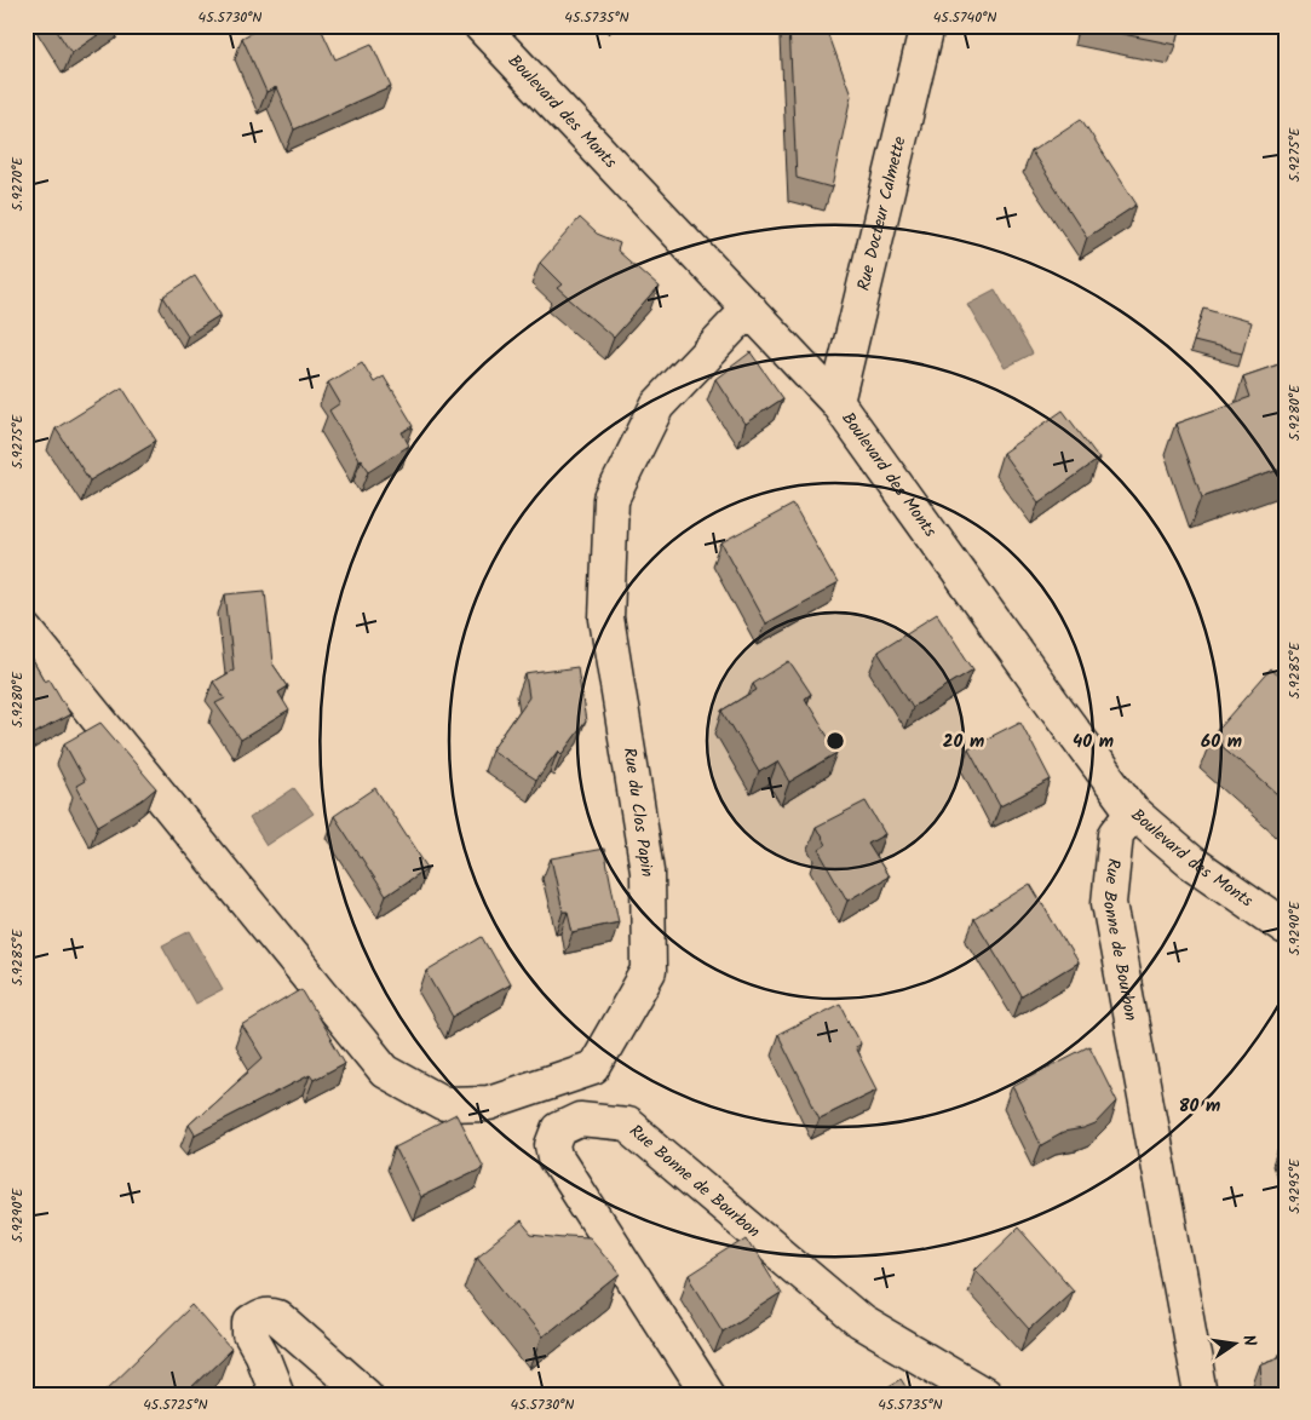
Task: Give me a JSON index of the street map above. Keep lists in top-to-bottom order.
{
  "streets": {
    "street": [
      "Boulevard des Monts",
      "Rue Docteur Calmette",
      "Rue du Clos Papin",
      "Rue Bonne de Bourbon"
    ]
  },
  "crossings": [
    ["Boulevard des Monts", "Rue Docteur Calmette"],
    ["Boulevard des Monts", "Rue du Clos Papin"],
    ["Boulevard des Monts", "Rue Bonne de Bourbon"]
  ],
  "north": "right",
  "coordinates": [
    "45.5730°N",
    "45.5735°N",
    "45.5740°N",
    "5.9275°E",
    "5.9270°E",
    "5.9280°E",
    "5.9285°E",
    "5.9290°E",
    "5.9295°E",
    "45.5725°N"
  ],
  "rings": [
    "20 m",
    "40 m",
    "60 m",
    "80 m"
  ]
}
